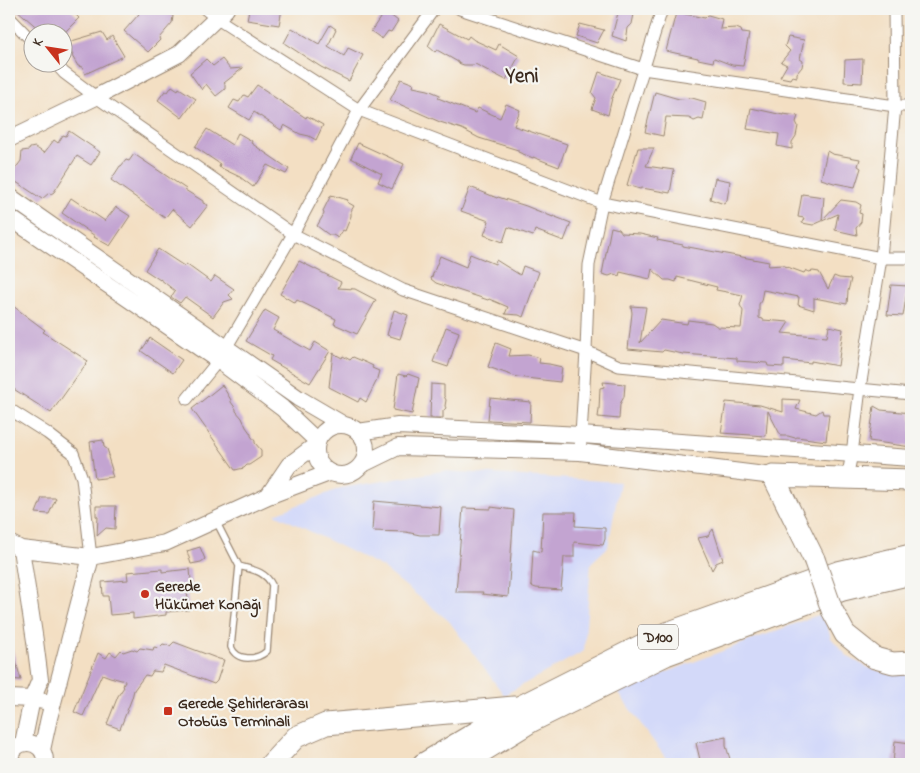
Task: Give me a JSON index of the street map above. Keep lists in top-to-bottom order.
{
  "streets": {
    "highway": ["D100"]
  },
  "districts": ["Yeni"],
  "places": {
    "other": ["Gerede Hükümet Konağı"],
    "transit": ["Gerede Şehirlerarası Otobüs Terminali"]
  },
  "north": "top left"
}
